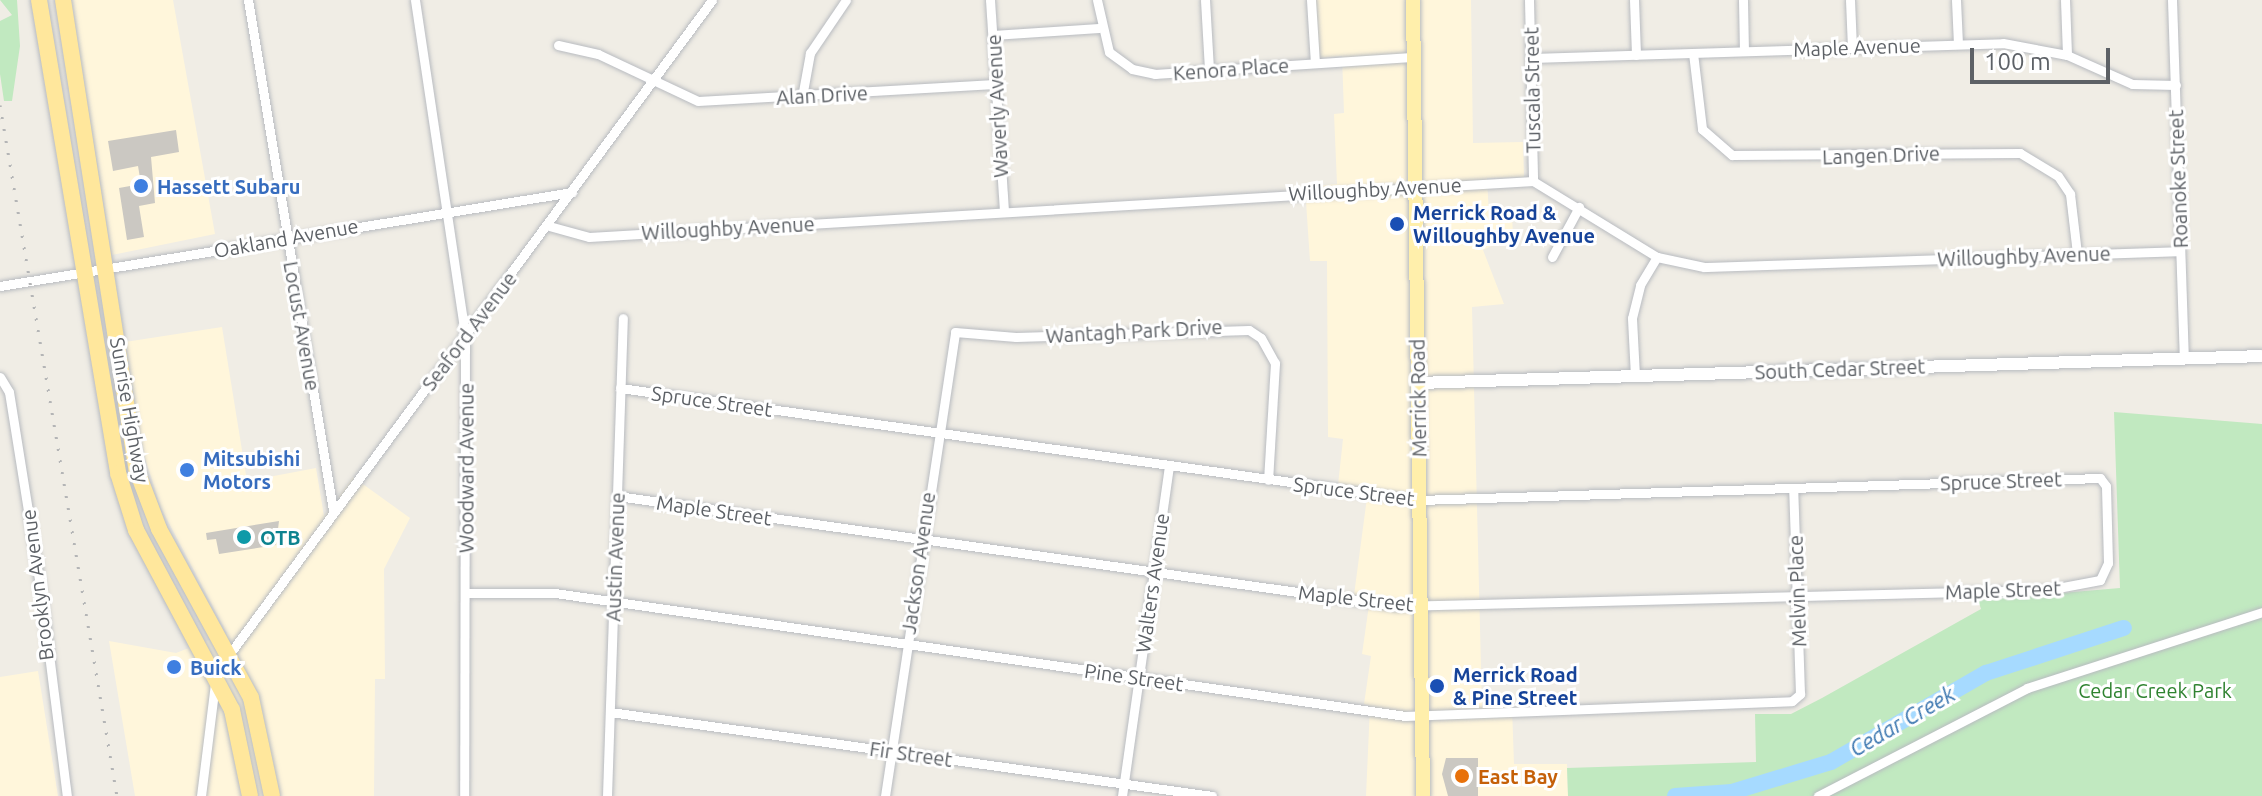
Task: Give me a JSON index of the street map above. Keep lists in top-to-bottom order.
{
  "streets": {
    "highway": ["Sunrise Highway"],
    "main road": ["Merrick Road"],
    "street": [
      "Maple Avenue",
      "Kenora Place",
      "Tuscala Street",
      "Alan Drive",
      "Waverly Avenue",
      "Langen Drive",
      "Roanoke Street",
      "Willoughby Avenue",
      "Oakland Avenue",
      "Locust Avenue",
      "Seaford Avenue",
      "Wantagh Park Drive",
      "South Cedar Street",
      "Spruce Street",
      "Woodward Avenue",
      "Maple Street",
      "Austin Avenue",
      "Jackson Avenue",
      "Walters Avenue",
      "Brooklyn Avenue",
      "Melvin Place",
      "Pine Street",
      "Fir Street"
    ]
  },
  "crossings": [
    ["Maple Avenue", "Tuscala Street"],
    ["Maple Avenue", "Langen Drive"],
    ["Maple Avenue", "Roanoke Street"],
    ["Kenora Place", "Merrick Road"],
    ["Tuscala Street", "Willoughby Avenue"],
    ["Alan Drive", "Waverly Avenue"],
    ["Alan Drive", "Seaford Avenue"],
    ["Waverly Avenue", "Willoughby Avenue"],
    ["Langen Drive", "Willoughby Avenue"],
    ["Roanoke Street", "Willoughby Avenue"],
    ["Roanoke Street", "South Cedar Street"],
    ["Willoughby Avenue", "Seaford Avenue"],
    ["Willoughby Avenue", "Merrick Road"],
    ["Oakland Avenue", "Locust Avenue"],
    ["Oakland Avenue", "Seaford Avenue"],
    ["Oakland Avenue", "Sunrise Highway"],
    ["Oakland Avenue", "Woodward Avenue"],
    ["Locust Avenue", "Seaford Avenue"],
    ["Seaford Avenue", "Sunrise Highway"],
    ["Seaford Avenue", "Woodward Avenue"],
    ["Wantagh Park Drive", "Spruce Street"],
    ["Wantagh Park Drive", "Jackson Avenue"],
    ["South Cedar Street", "Merrick Road"],
    ["Merrick Road", "Spruce Street"],
    ["Merrick Road", "Maple Street"],
    ["Merrick Road", "Pine Street"],
    ["Spruce Street", "Maple Street"],
    ["Spruce Street", "Austin Avenue"],
    ["Spruce Street", "Jackson Avenue"],
    ["Spruce Street", "Walters Avenue"],
    ["Spruce Street", "Melvin Place"],
    ["Woodward Avenue", "Pine Street"],
    ["Maple Street", "Austin Avenue"],
    ["Maple Street", "Jackson Avenue"],
    ["Maple Street", "Walters Avenue"],
    ["Maple Street", "Melvin Place"],
    ["Austin Avenue", "Pine Street"],
    ["Austin Avenue", "Fir Street"],
    ["Jackson Avenue", "Pine Street"],
    ["Jackson Avenue", "Fir Street"],
    ["Walters Avenue", "Pine Street"],
    ["Walters Avenue", "Fir Street"],
    ["Melvin Place", "Pine Street"]
  ],
  "water": ["Cedar Creek"],
  "parks": ["Cedar Creek Park"],
  "places": [
    "Hassett Subaru",
    "Merrick Road & Willoughby Avenue",
    "Mitsubishi Motors",
    "OTB",
    "Buick",
    "Merrick Road & Pine Street",
    "East Bay"
  ],
  "scale_bar": "100 m"
}
